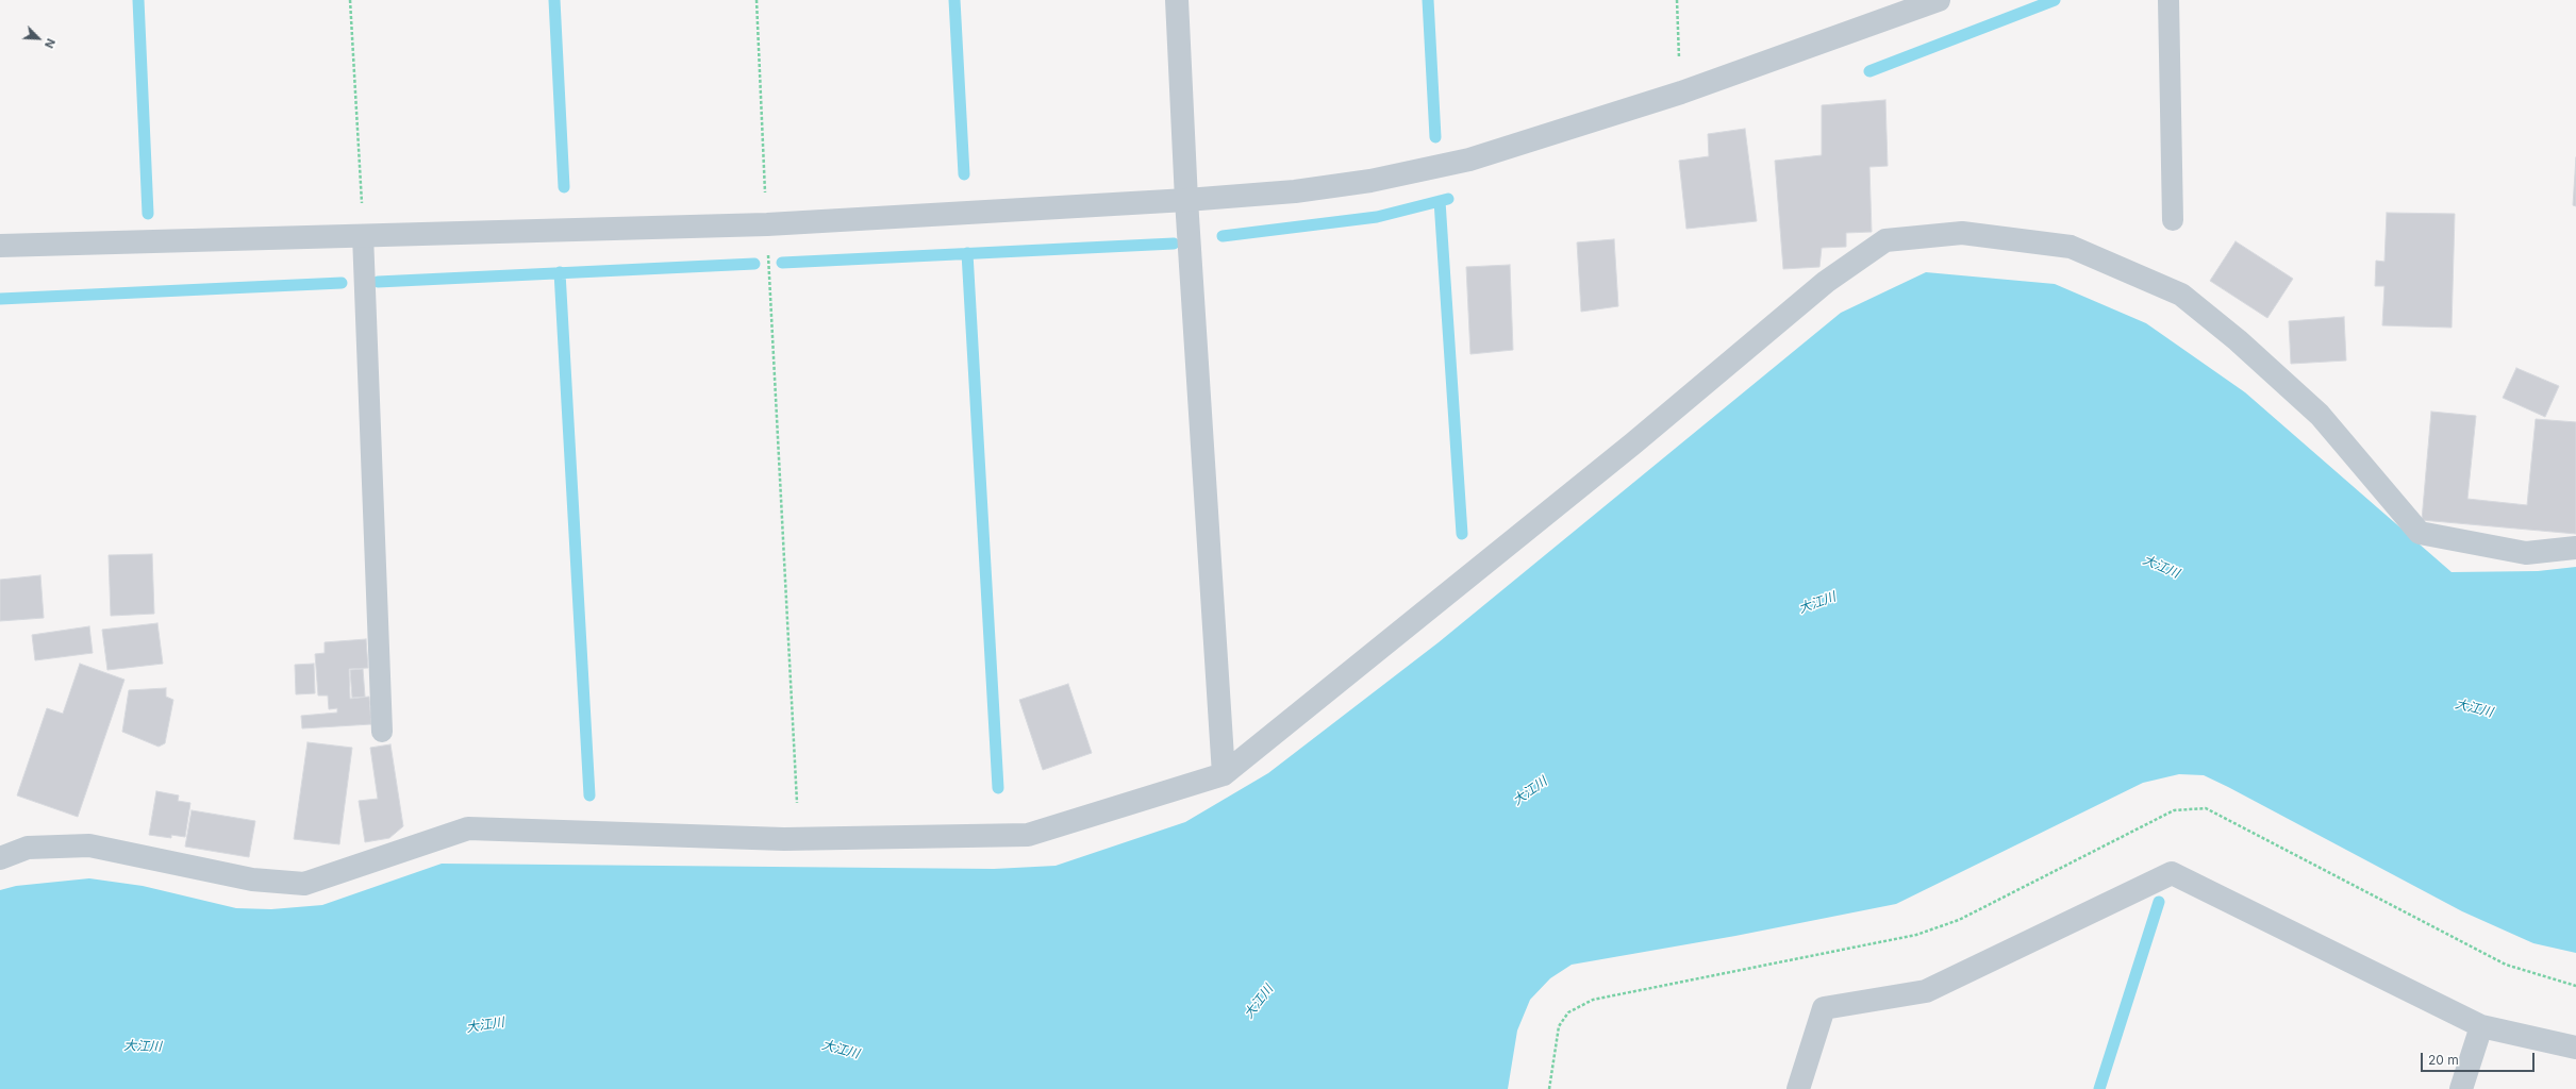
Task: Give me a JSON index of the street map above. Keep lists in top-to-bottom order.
{
  "water": ["大江川"],
  "scale_bar": "20 m",
  "north": "bottom right"
}
